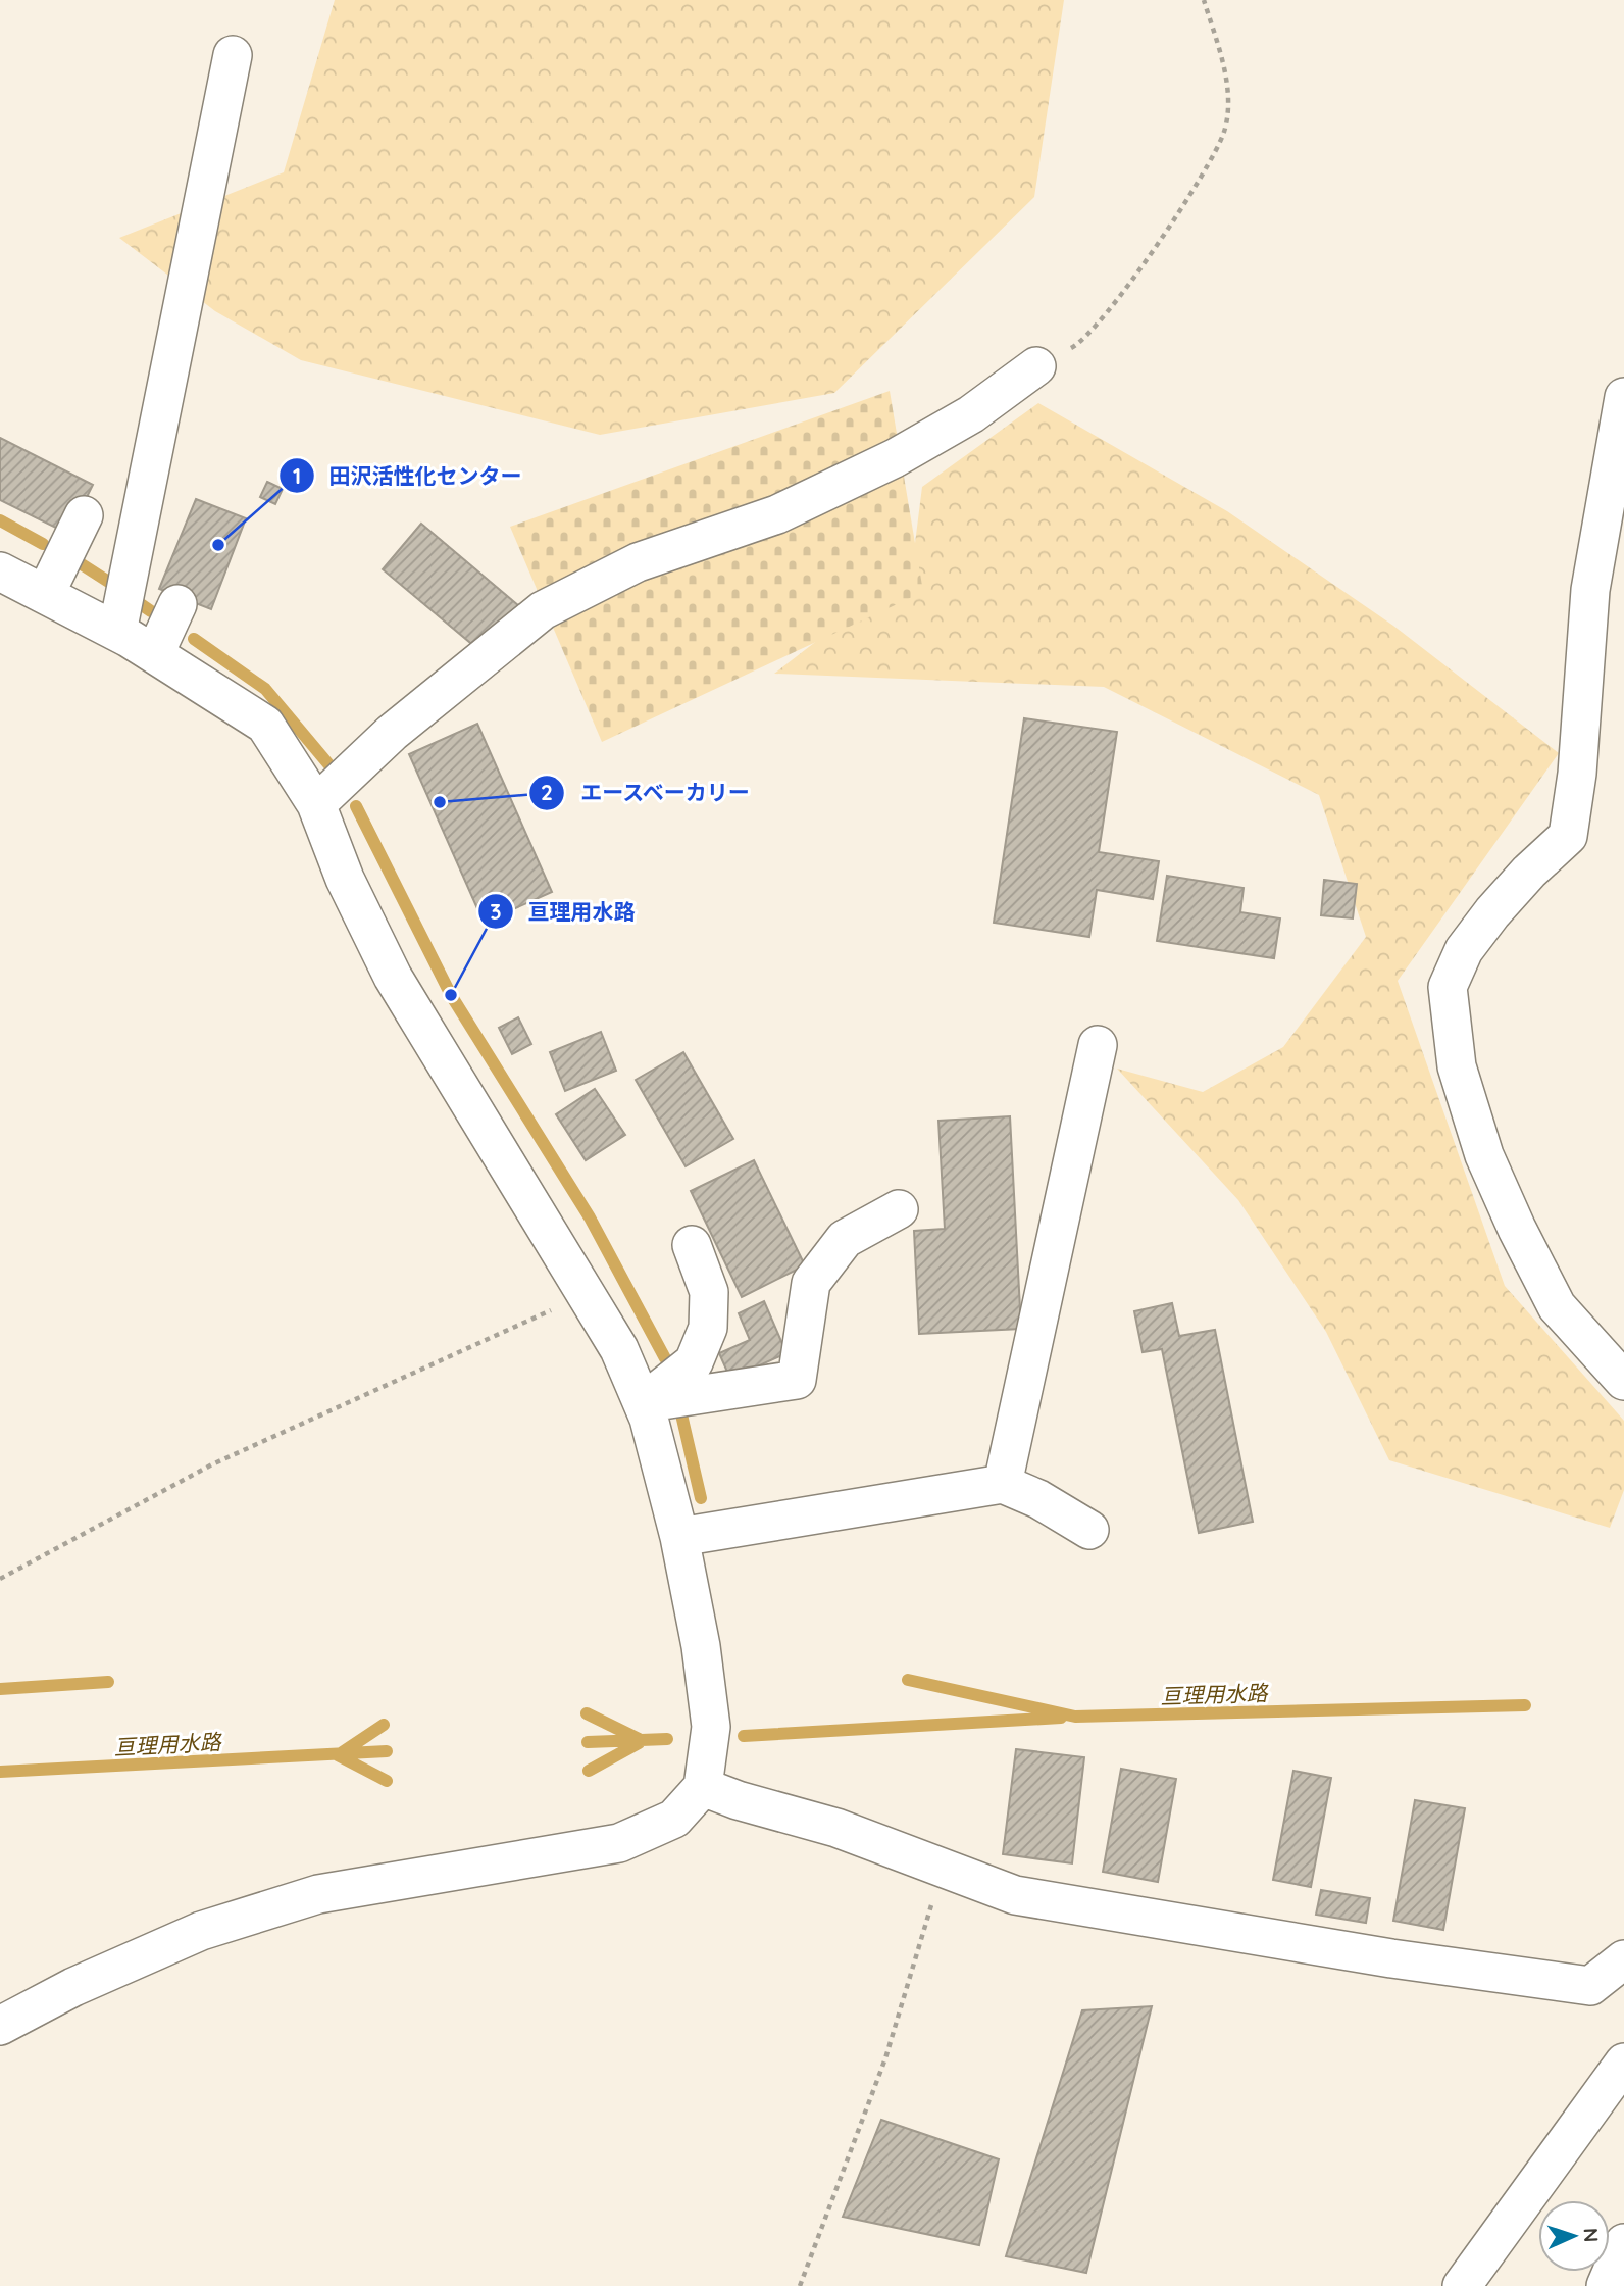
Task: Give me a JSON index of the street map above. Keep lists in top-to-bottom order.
{
  "water": ["亘理用水路"],
  "places": ["田沢活性化センター", "エースベーカリー", "亘理用水路"],
  "north": "right"
}
